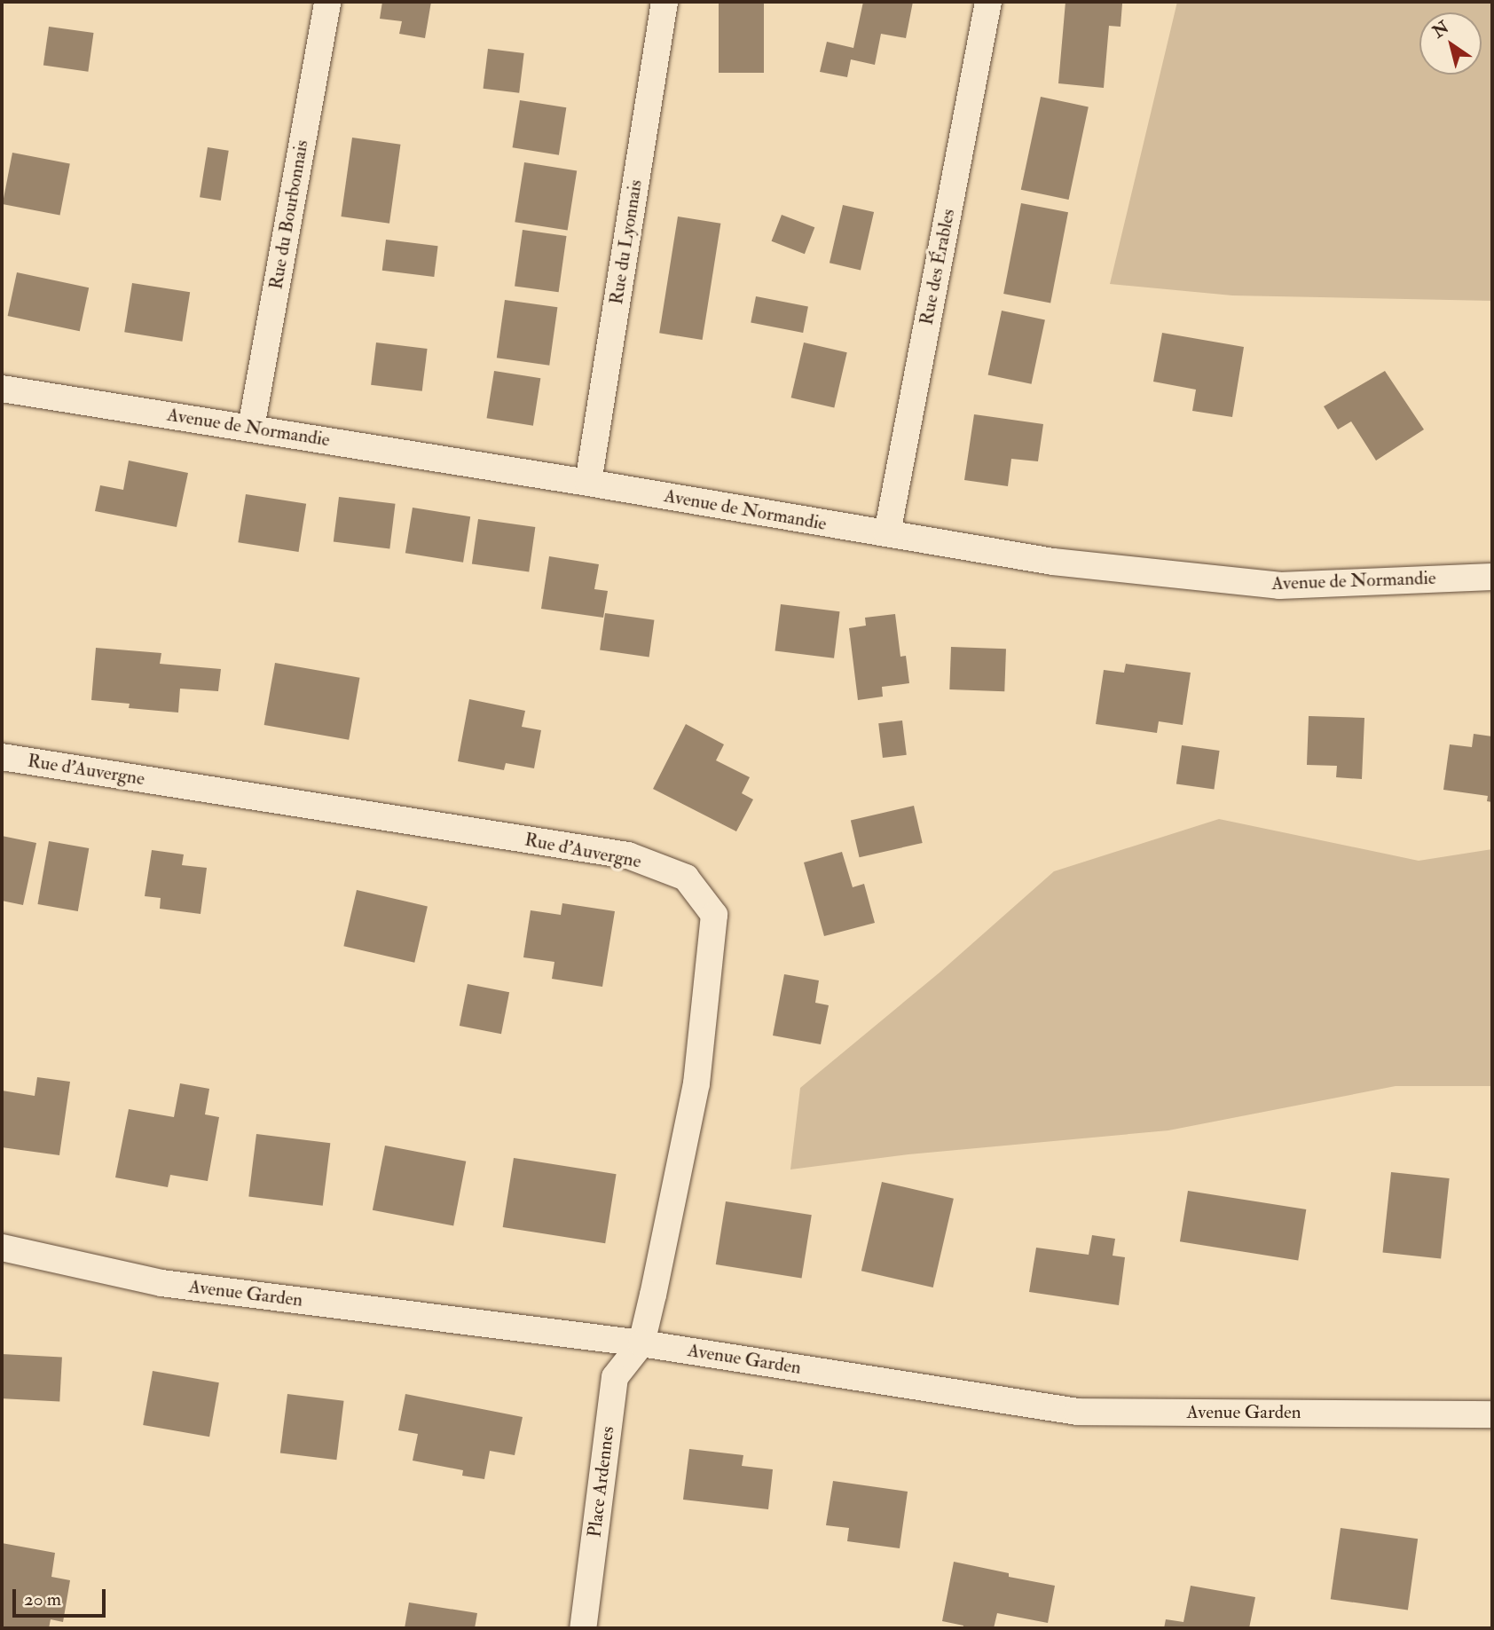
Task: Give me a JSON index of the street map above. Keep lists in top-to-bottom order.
{
  "streets": {
    "street": [
      "Rue du Bourbonnais",
      "Rue du Lyonnais",
      "Rue des Érables",
      "Avenue de Normandie",
      "Rue d'Auvergne",
      "Avenue Garden",
      "Place Ardennes"
    ]
  },
  "crossings": [
    ["Rue du Bourbonnais", "Avenue de Normandie"],
    ["Rue du Lyonnais", "Avenue de Normandie"],
    ["Rue des Érables", "Avenue de Normandie"],
    ["Rue d'Auvergne", "Avenue Garden"],
    ["Rue d'Auvergne", "Place Ardennes"],
    ["Avenue Garden", "Place Ardennes"]
  ],
  "scale_bar": "20 m",
  "north": "top left"
}
